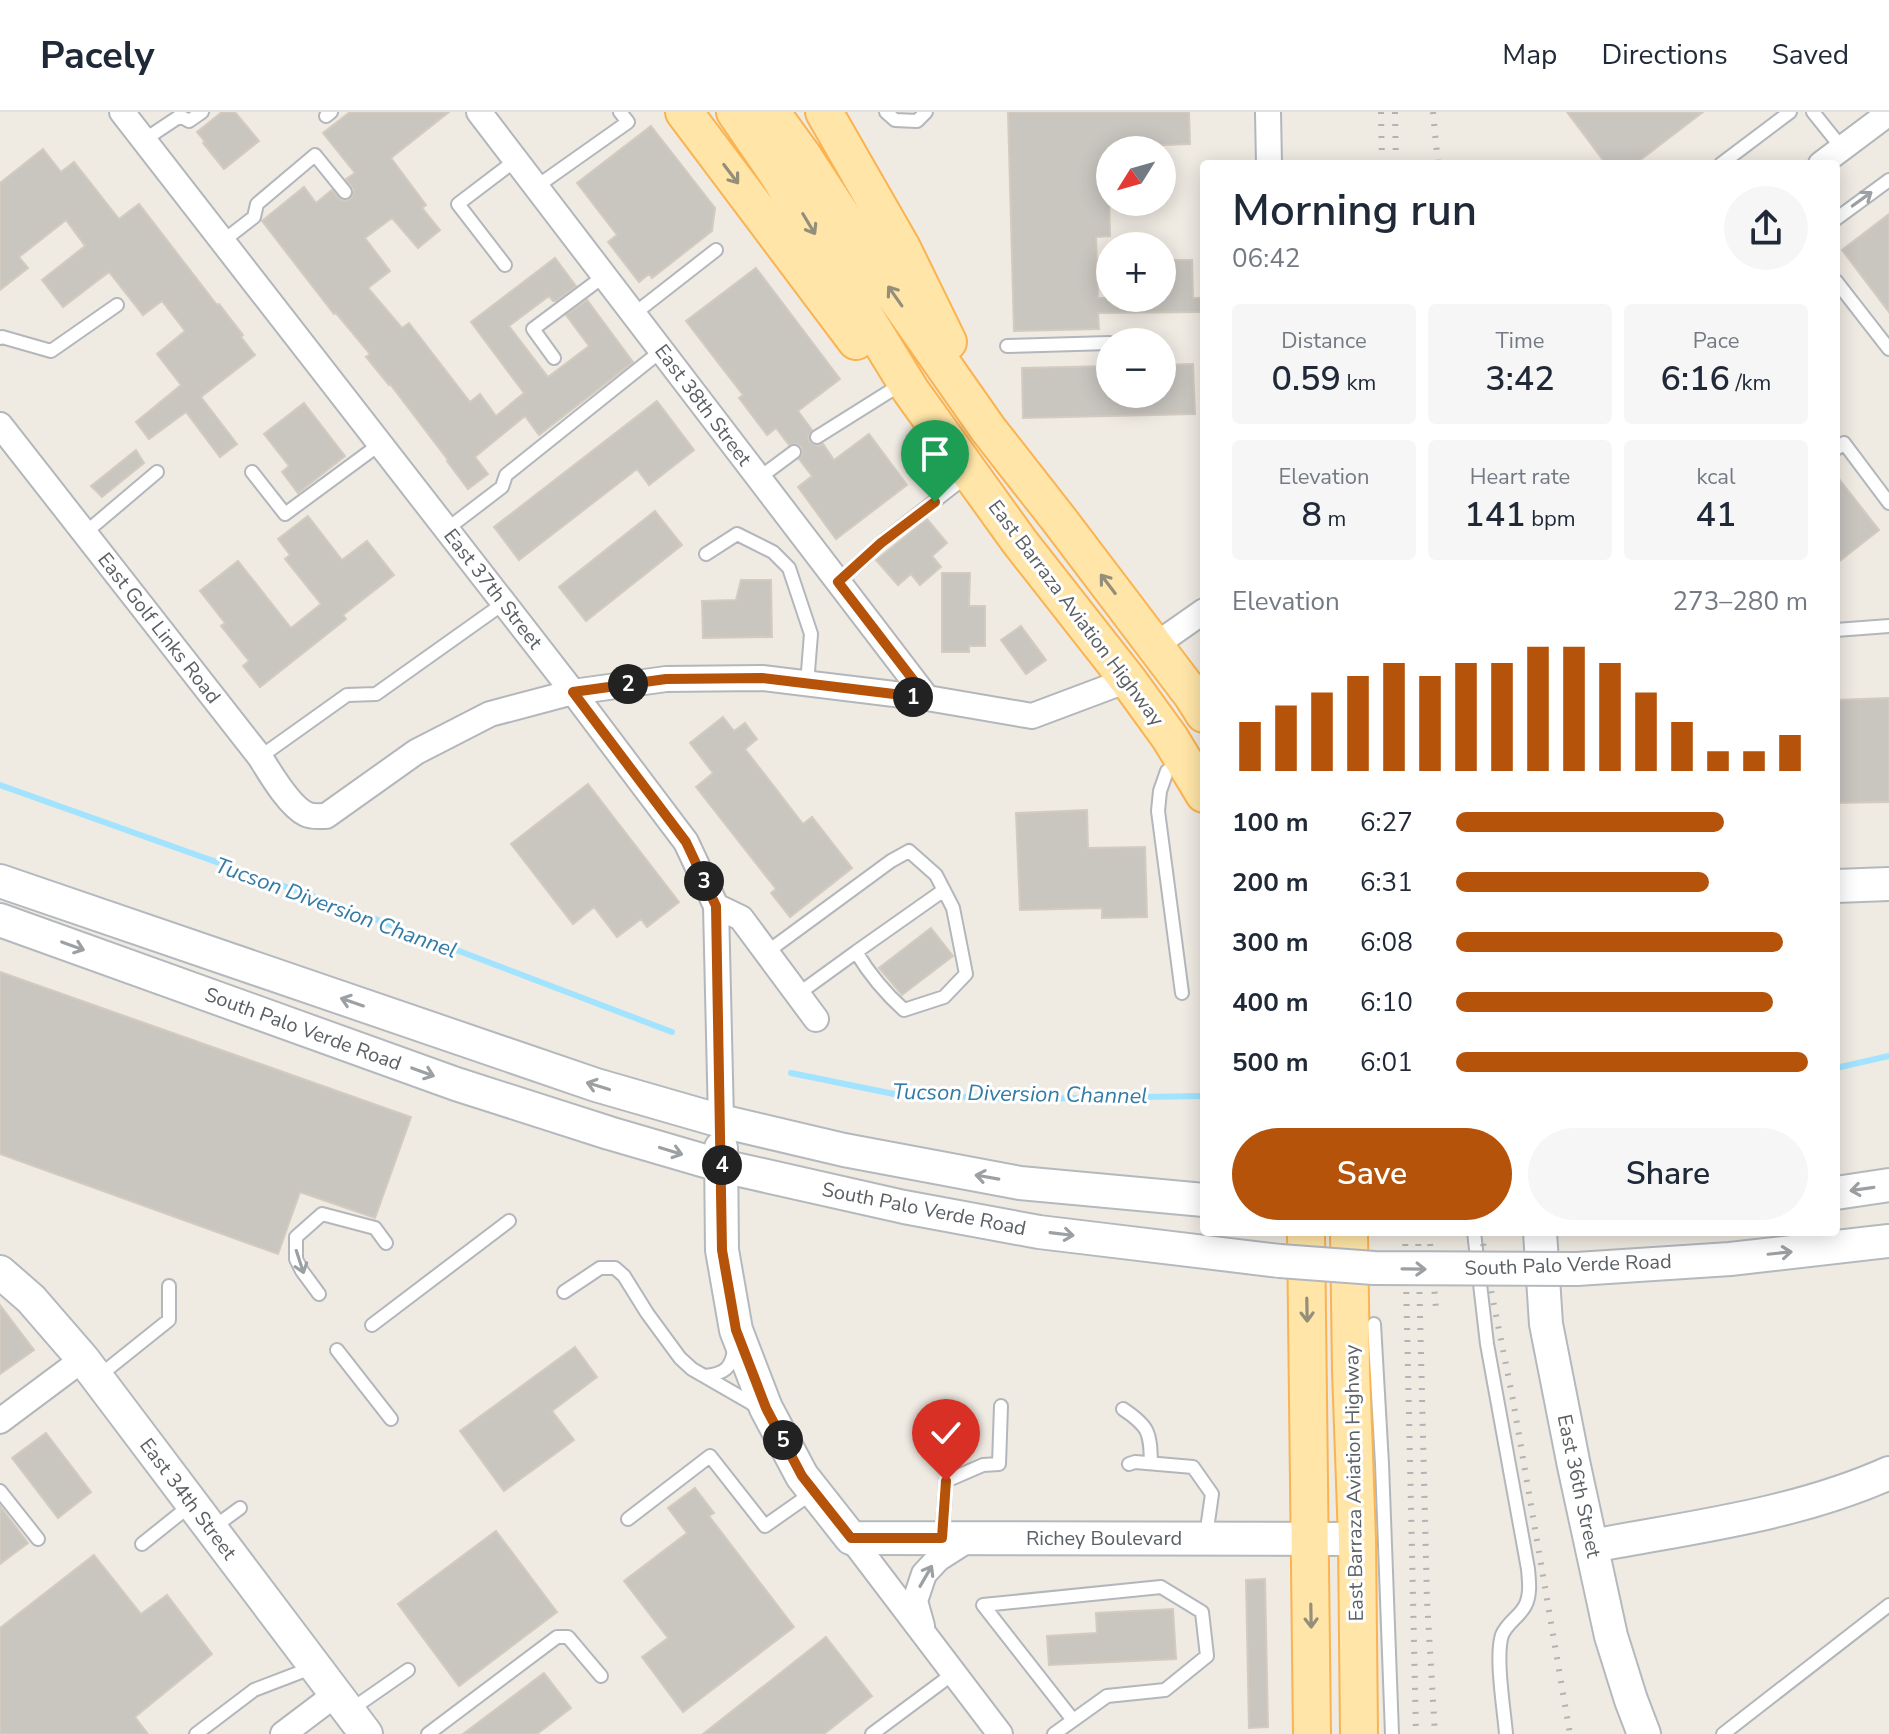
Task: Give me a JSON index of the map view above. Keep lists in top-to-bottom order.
{
  "streets": {
    "main road": [
      "East Barraza Aviation Highway",
      "South Palo Verde Road",
      "East 36th Street",
      "East 34th Street",
      "Richey Boulevard"
    ],
    "street": ["East 38th Street", "East 37th Street", "East Golf Links Road"]
  },
  "crossings": [
    ["East 37th Street", "East Golf Links Road"],
    ["East 37th Street", "South Palo Verde Road"],
    ["East Barraza Aviation Highway", "Richey Boulevard"]
  ],
  "water": ["Tucson Diversion Channel"],
  "north": "bottom left",
  "page": {
    "header": "Pacely",
    "nav": ["Map", "Directions", "Saved"],
    "map_buttons": ["+", "−"],
    "heading": ["Morning run", "06:42"],
    "stats": [
      ["Distance", "0.59 km"],
      ["Time", "3:42"],
      ["Pace", "6:16 /km"],
      ["Elevation", "8 m"],
      ["Heart rate", "141 bpm"],
      ["kcal", "41"]
    ],
    "chart": ["Elevation", "273–280 m"],
    "pins": [
      "2",
      "1",
      "3",
      "4",
      "5"
    ],
    "list": [
      {
        "name": "100 m",
        "note": "6:27"
      },
      {
        "name": "200 m",
        "note": "6:31"
      },
      {
        "name": "300 m",
        "note": "6:08"
      },
      {
        "name": "400 m",
        "note": "6:10"
      },
      {
        "name": "500 m",
        "note": "6:01"
      }
    ],
    "buttons": ["Save", "Share"]
  }
}
